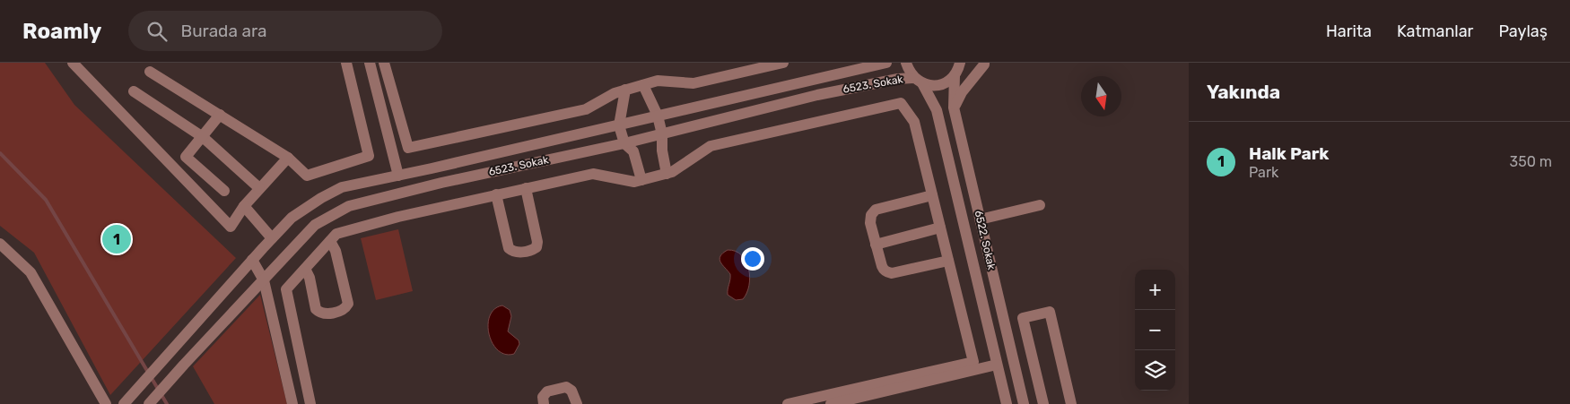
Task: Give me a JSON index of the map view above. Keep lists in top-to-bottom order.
{
  "streets": {
    "street": ["6523. Sokak", "6522. Sokak"]
  },
  "crossings": [
    ["6523. Sokak", "6522. Sokak"]
  ],
  "north": "bottom",
  "page": {
    "header": "Roamly",
    "search": "Burada ara",
    "nav": ["Harita", "Katmanlar", "Paylaş"],
    "heading": "Yakında",
    "list": [
      {
        "mark": "1",
        "name": "Halk Park",
        "note": "Park",
        "value": "350 m"
      }
    ],
    "pins": "1",
    "map_buttons": ["+", "−"]
  }
}
